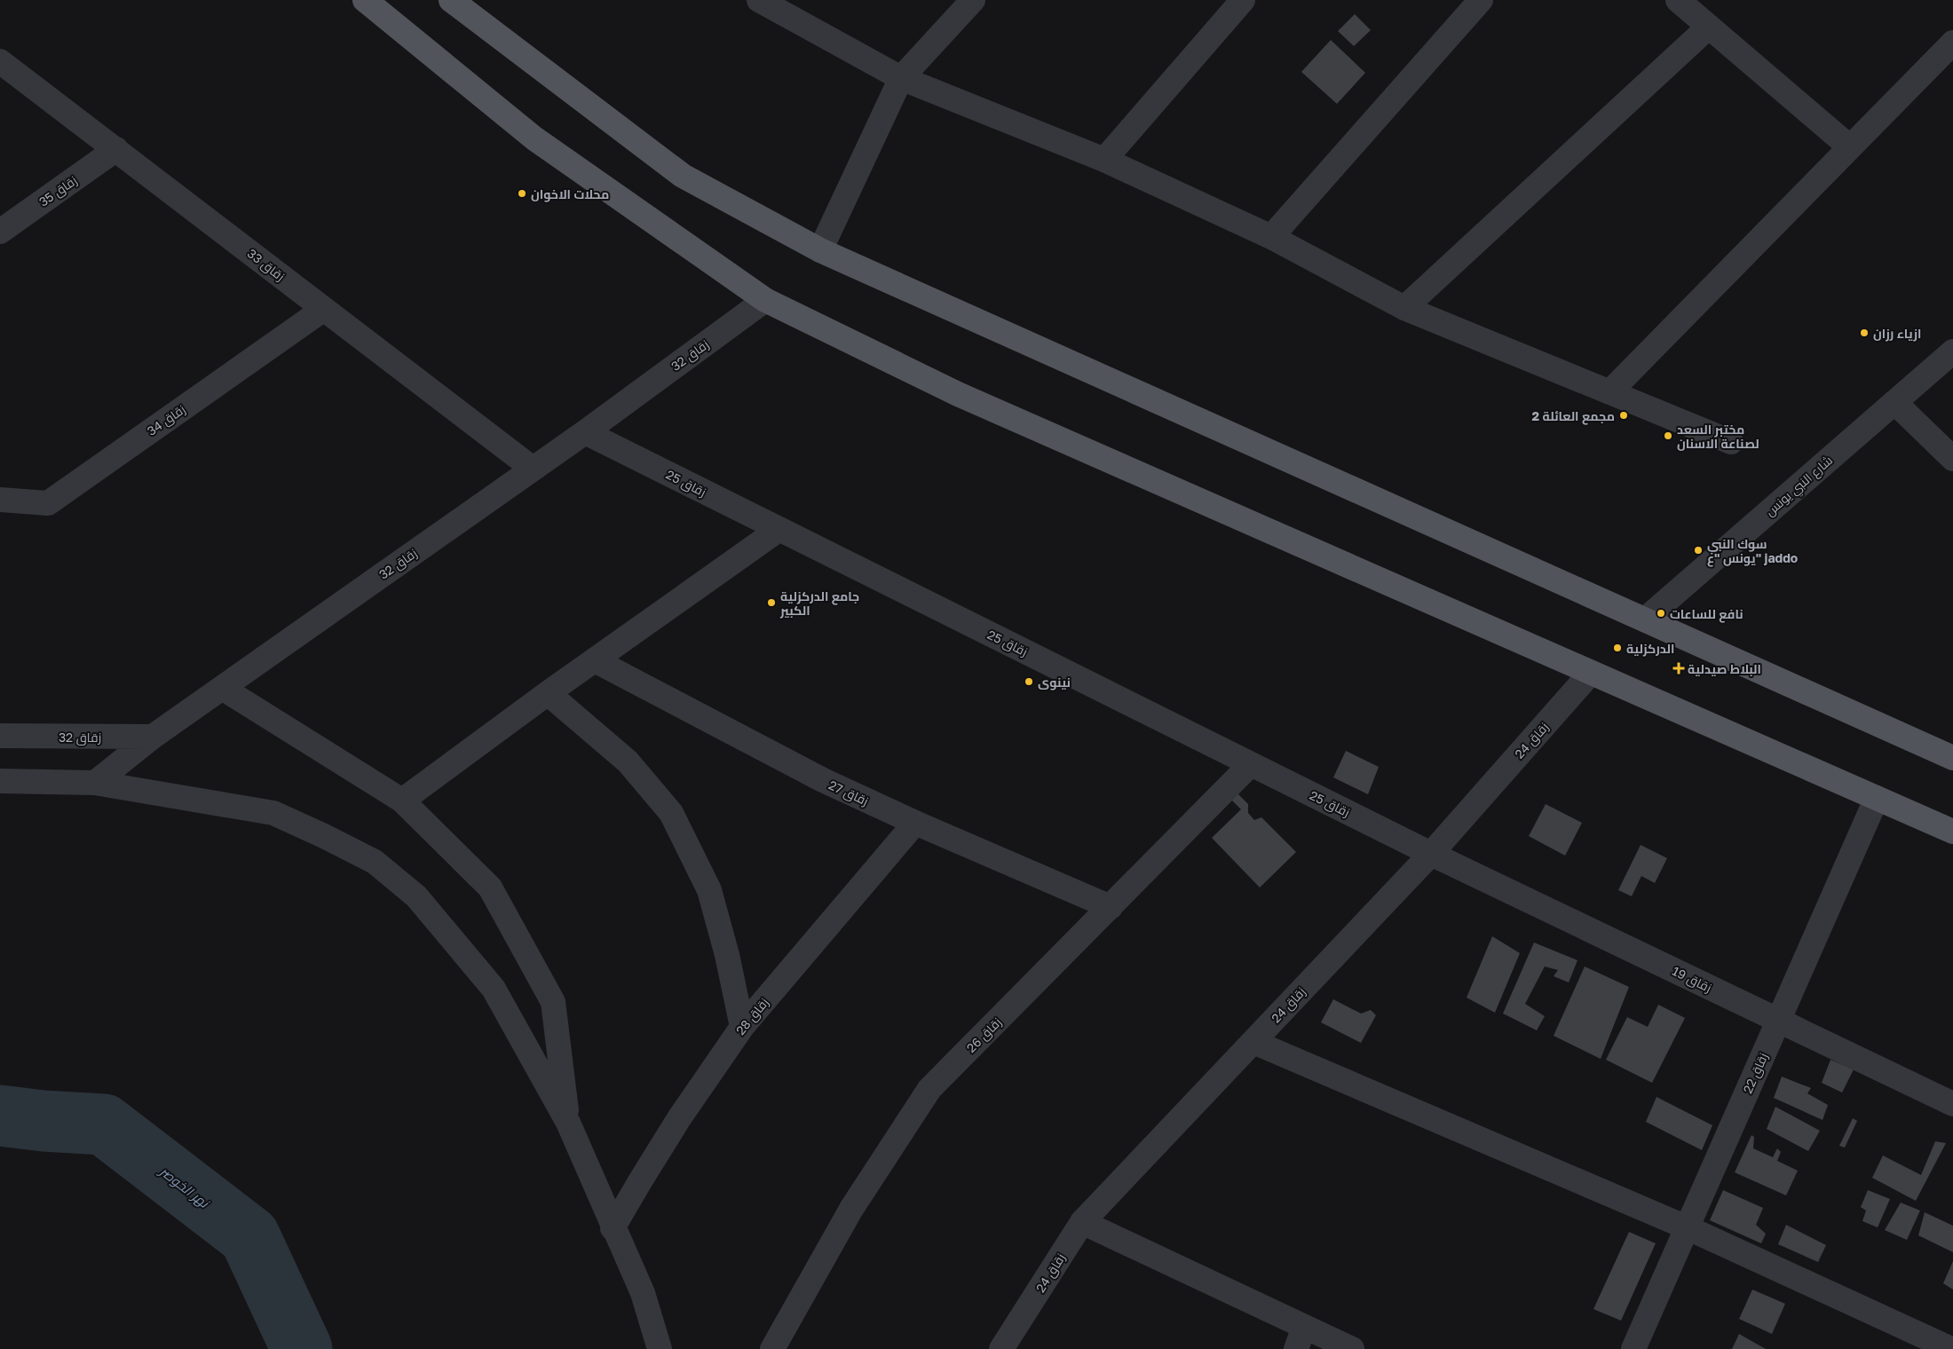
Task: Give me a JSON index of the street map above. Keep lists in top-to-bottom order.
{
  "streets": {
    "street": [
      "زقاق 35",
      "زقاق 33",
      "زقاق 32",
      "زقاق 34",
      "زقاق 25",
      "شارع النبي يونس",
      "زقاق 24",
      "زقاق 27",
      "زقاق 19",
      "زقاق 28",
      "زقاق 26",
      "زقاق 22"
    ]
  },
  "crossings": [
    ["زقاق 35", "زقاق 33"],
    ["زقاق 33", "زقاق 32"],
    ["زقاق 33", "زقاق 34"],
    ["زقاق 32", "زقاق 25"],
    ["زقاق 25", "زقاق 24"],
    ["زقاق 25", "زقاق 19"],
    ["زقاق 25", "زقاق 26"],
    ["زقاق 24", "زقاق 19"],
    ["زقاق 27", "زقاق 28"],
    ["زقاق 27", "زقاق 26"],
    ["زقاق 19", "زقاق 22"]
  ],
  "water": ["نهر الخوصر"],
  "places": {
    "other": [
      "محلات الاخوان",
      "ازياء رزان",
      "مجمع العائلة 2",
      "مختبر السعد لصناعة الاسنان",
      "سوك النبي يونس \"ع\" jaddo",
      "جامع الدركزلية الكبير",
      "نافع للساعات",
      "الدركزلية",
      "نينوى"
    ],
    "health": ["البلاط صيدلية"]
  }
}
